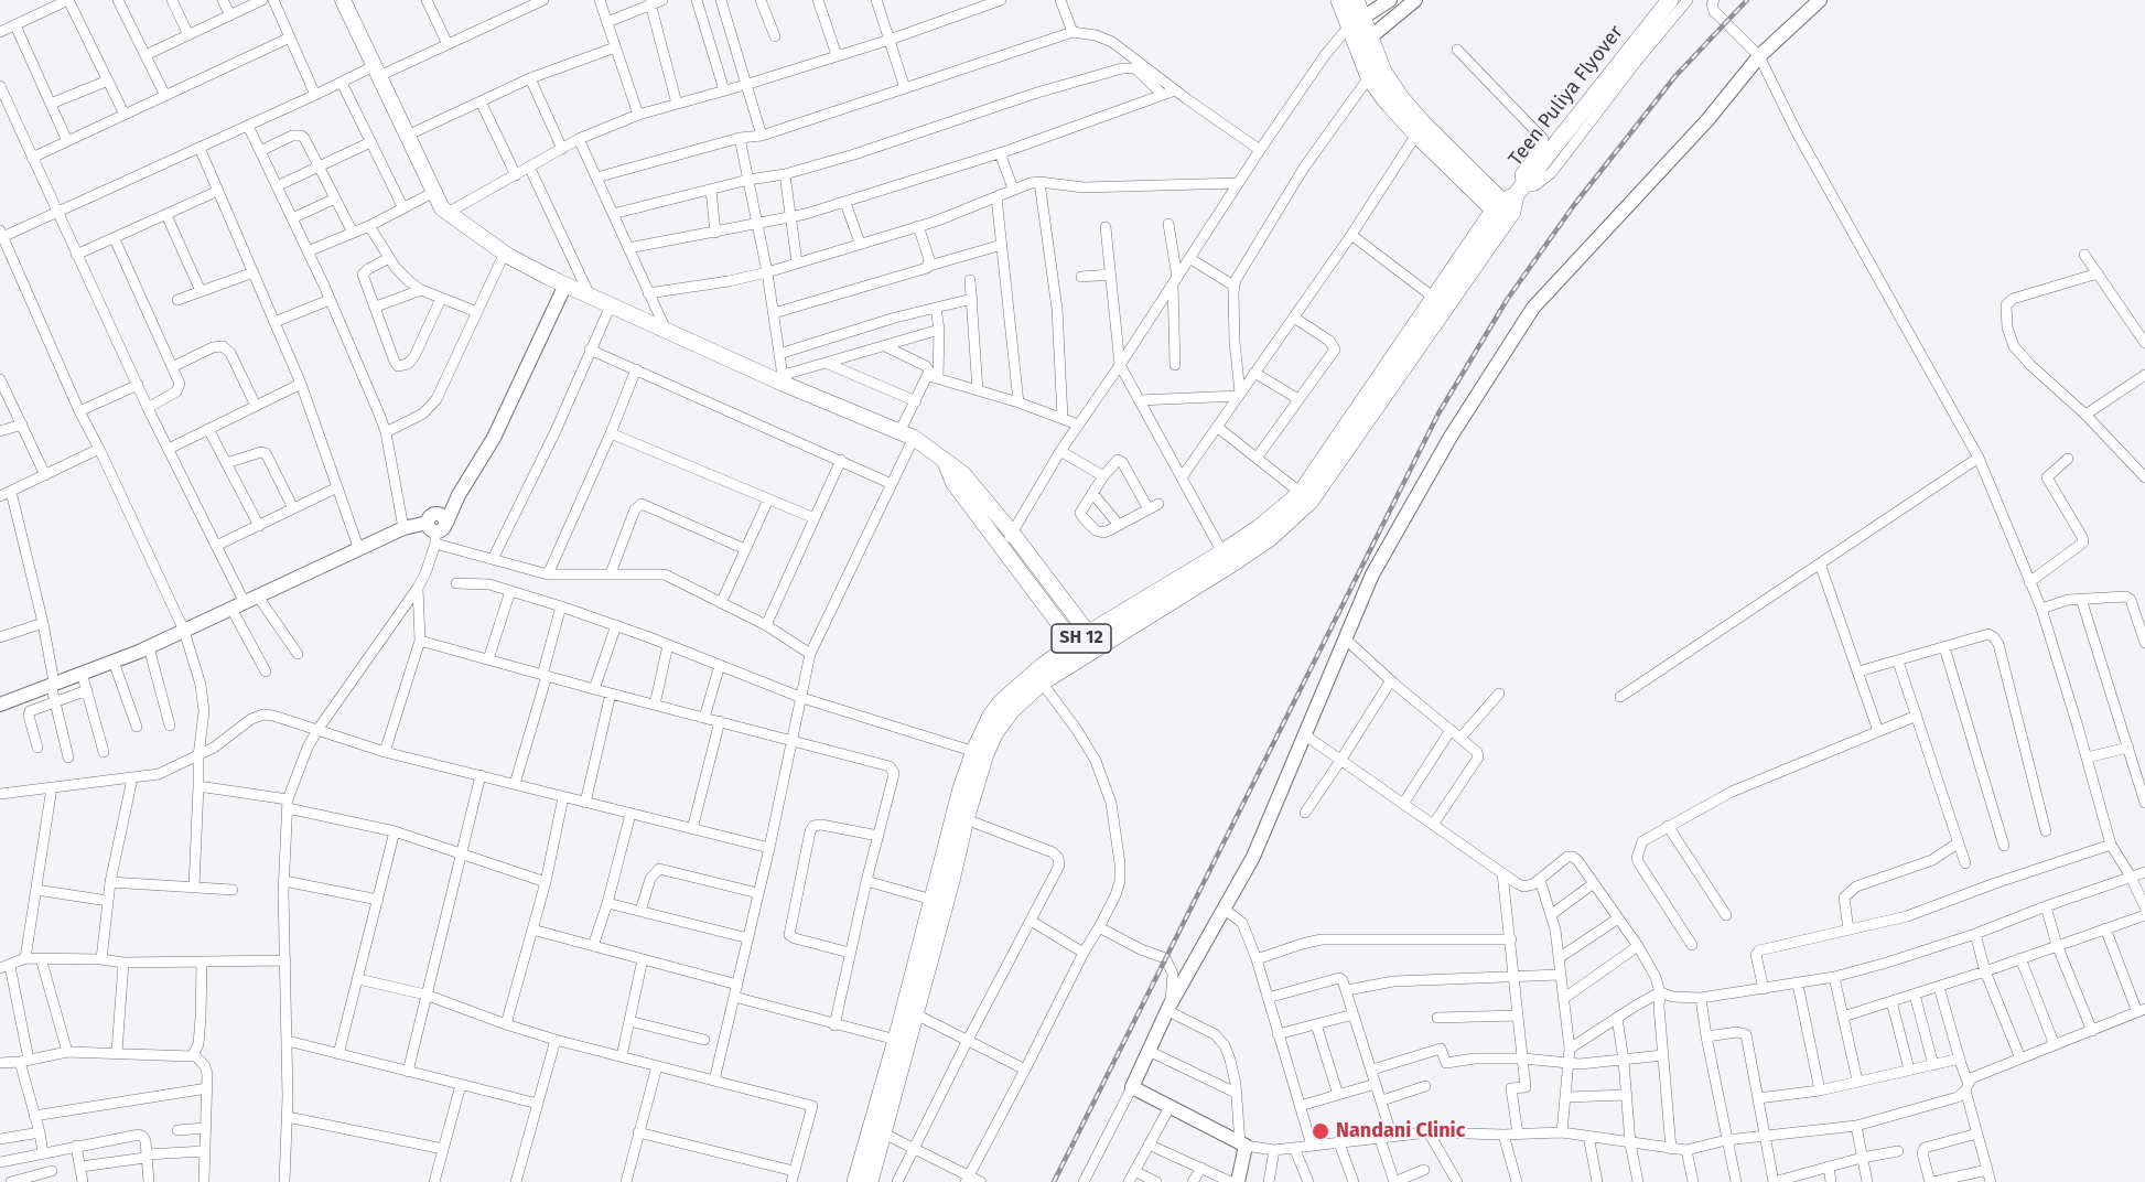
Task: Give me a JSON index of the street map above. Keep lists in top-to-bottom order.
{
  "streets": {
    "main road": ["Teen Puliya Flyover", "SH 12"]
  },
  "crossings": [
    ["Teen Puliya Flyover", "SH 12"]
  ],
  "places": ["Nandani Clinic"]
}
